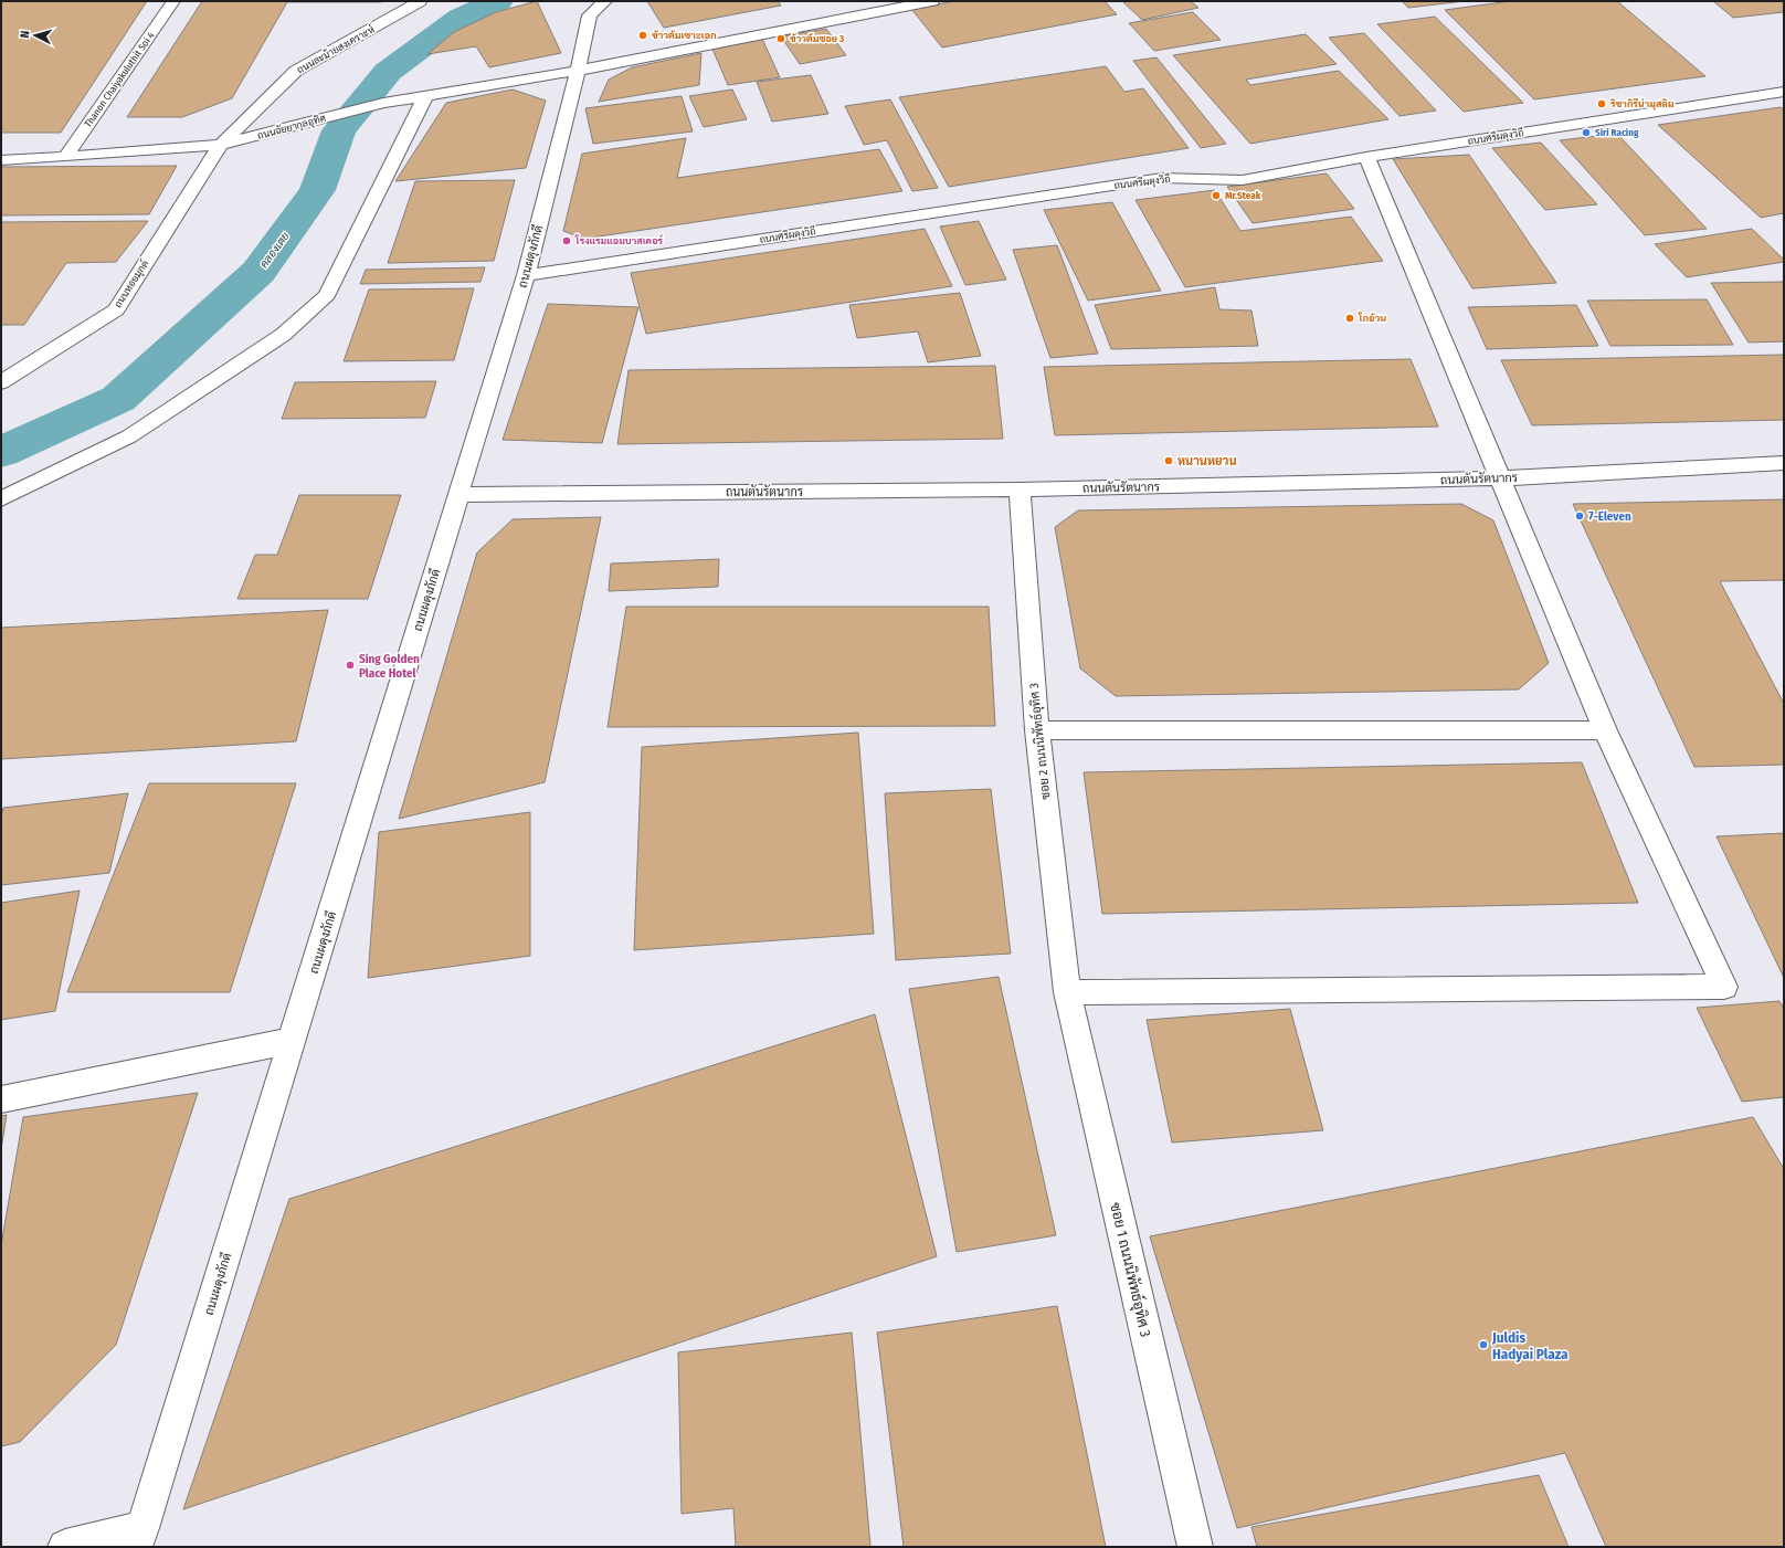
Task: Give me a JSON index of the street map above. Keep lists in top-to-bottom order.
{
  "streets": {
    "street": [
      "ถนนละม้ายสงเคราะห์",
      "Thanon Chaiyakuluthit Soi 4",
      "ถนนฉัยยากุลอุทิศ",
      "ถนนศรีผดุงวิถี",
      "ถนนผดุงภักดี",
      "ถนนหอยมุกต์",
      "ถนนตันรัตนากร",
      "ซอย 2 ถนนนิพัทธ์อุทิศ 3",
      "ซอย 1 ถนนนิพัทธ์อุทิศ 3"
    ]
  },
  "crossings": [
    ["ถนนละม้ายสงเคราะห์", "ถนนฉัยยากุลอุทิศ"],
    ["ถนนละม้ายสงเคราะห์", "ถนนหอยมุกต์"],
    ["Thanon Chaiyakuluthit Soi 4", "ถนนฉัยยากุลอุทิศ"],
    ["ถนนฉัยยากุลอุทิศ", "ถนนผดุงภักดี"],
    ["ถนนฉัยยากุลอุทิศ", "ถนนหอยมุกต์"],
    ["ถนนศรีผดุงวิถี", "ถนนผดุงภักดี"],
    ["ถนนผดุงภักดี", "ถนนตันรัตนากร"],
    ["ถนนตันรัตนากร", "ซอย 2 ถนนนิพัทธ์อุทิศ 3"],
    ["ซอย 2 ถนนนิพัทธ์อุทิศ 3", "ซอย 1 ถนนนิพัทธ์อุทิศ 3"]
  ],
  "water": ["คลองเตย"],
  "places": [
    "ข้าวต้มเซาะเอก",
    "ข้าวต้มซอย 3",
    "ริชากิรีน่ามุสลิม",
    "Siri Racing",
    "Mr.Steak",
    "โรงแรมแอมบาสเดอร์",
    "โกอ้วน",
    "หนานหยวน",
    "7-Eleven",
    "Sing Golden Place Hotel",
    "Juldis Hadyai Plaza"
  ],
  "north": "left"
}
